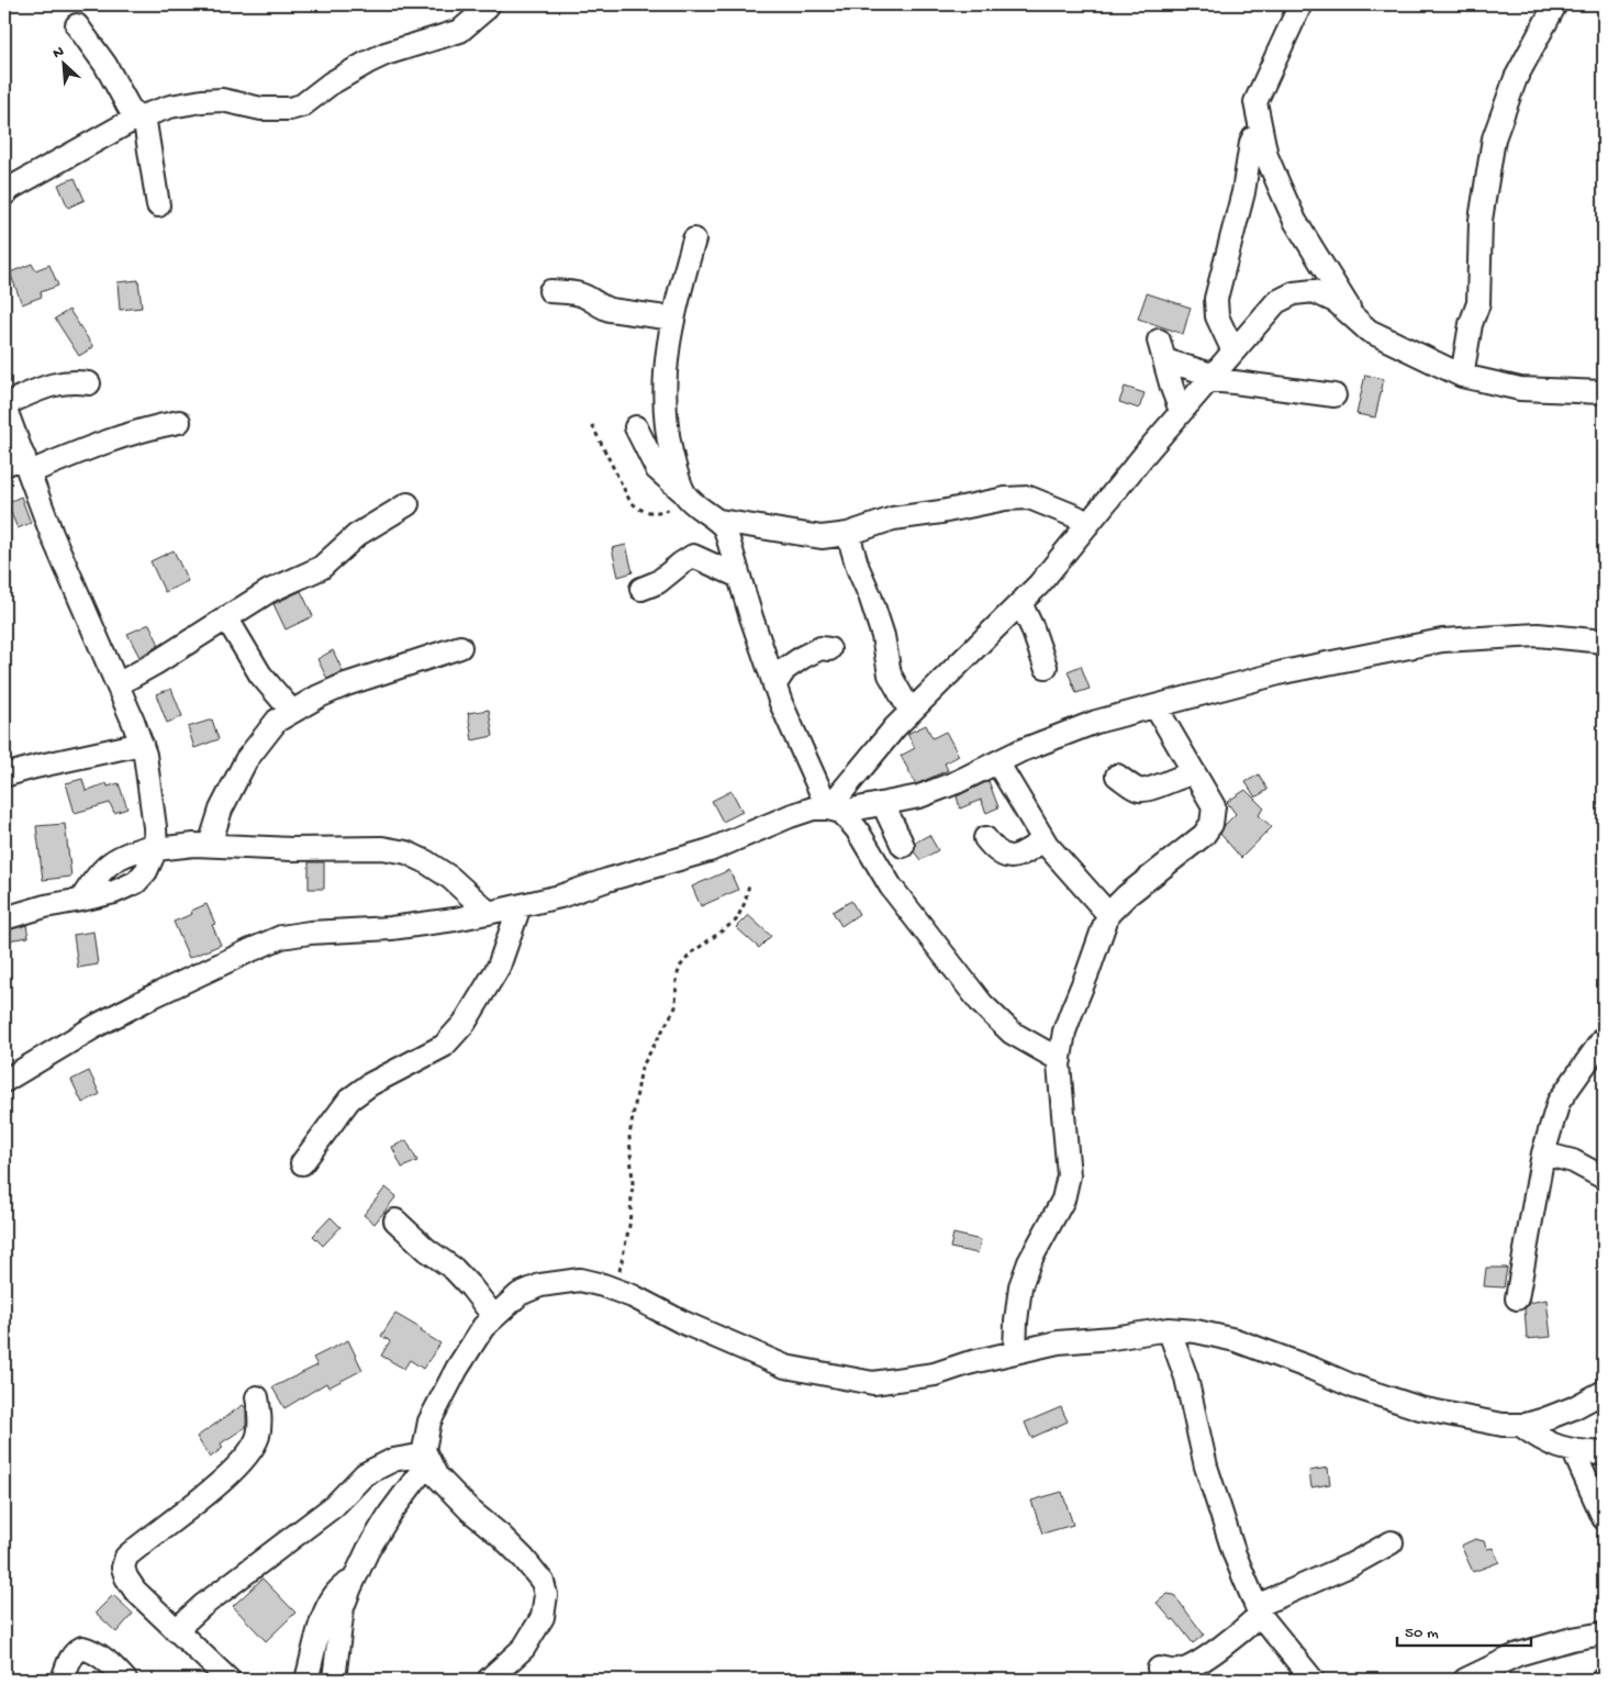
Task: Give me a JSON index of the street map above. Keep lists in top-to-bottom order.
{
  "scale_bar": "50 m",
  "north": "top left"
}
